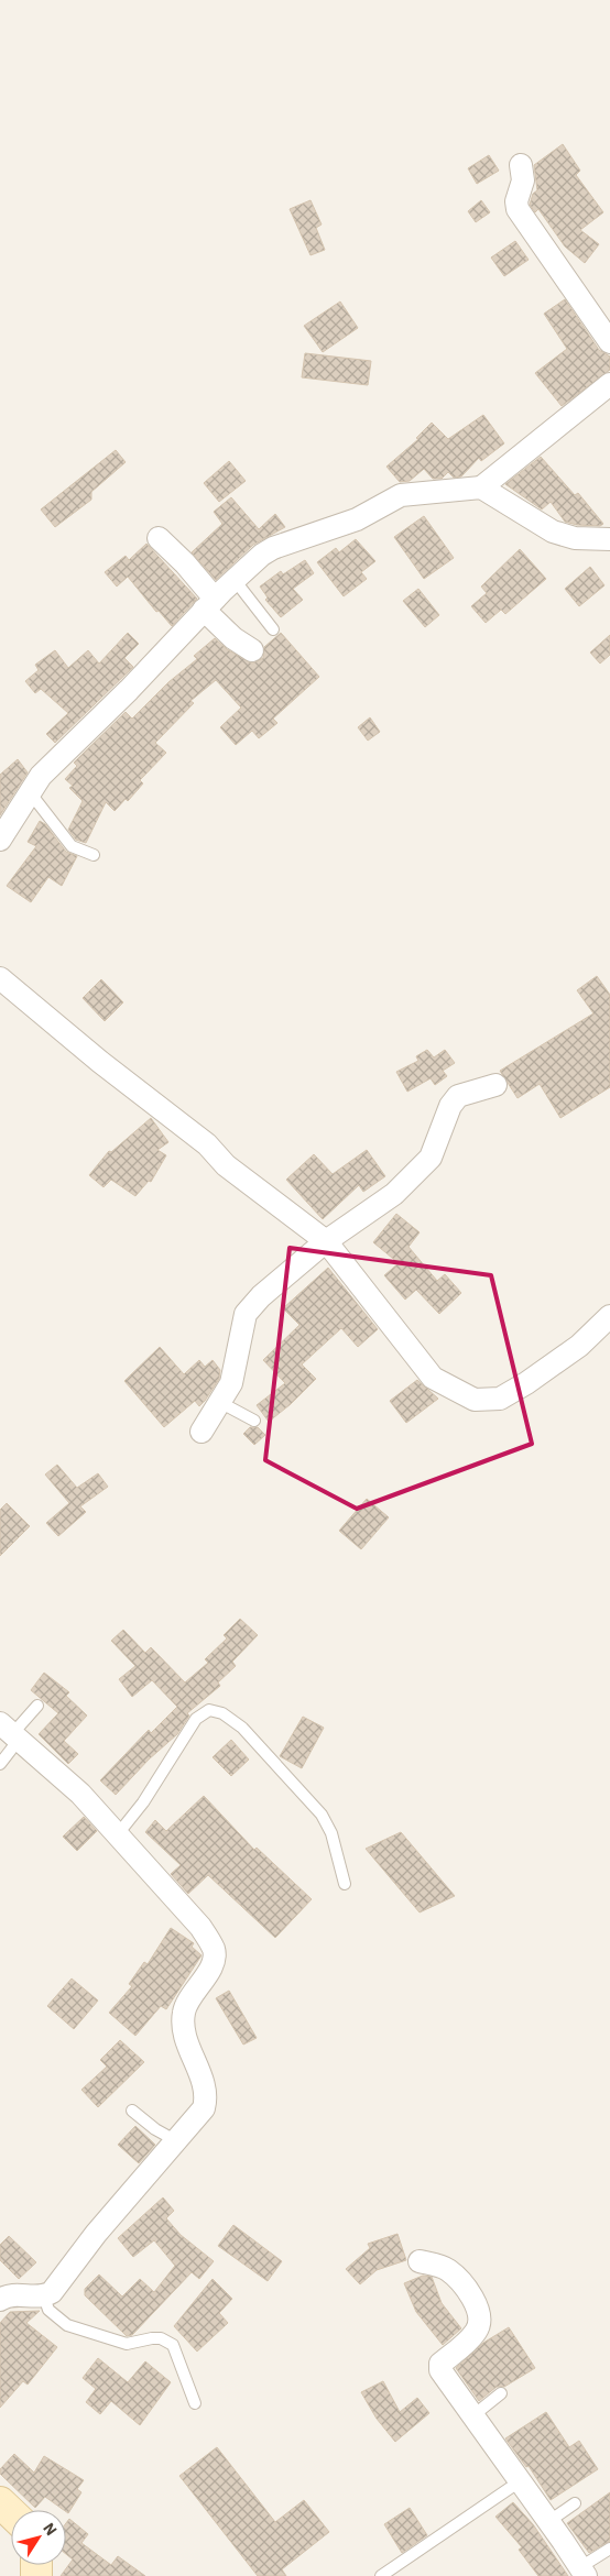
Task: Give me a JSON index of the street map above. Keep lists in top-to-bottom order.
{
  "north": "top right"
}
